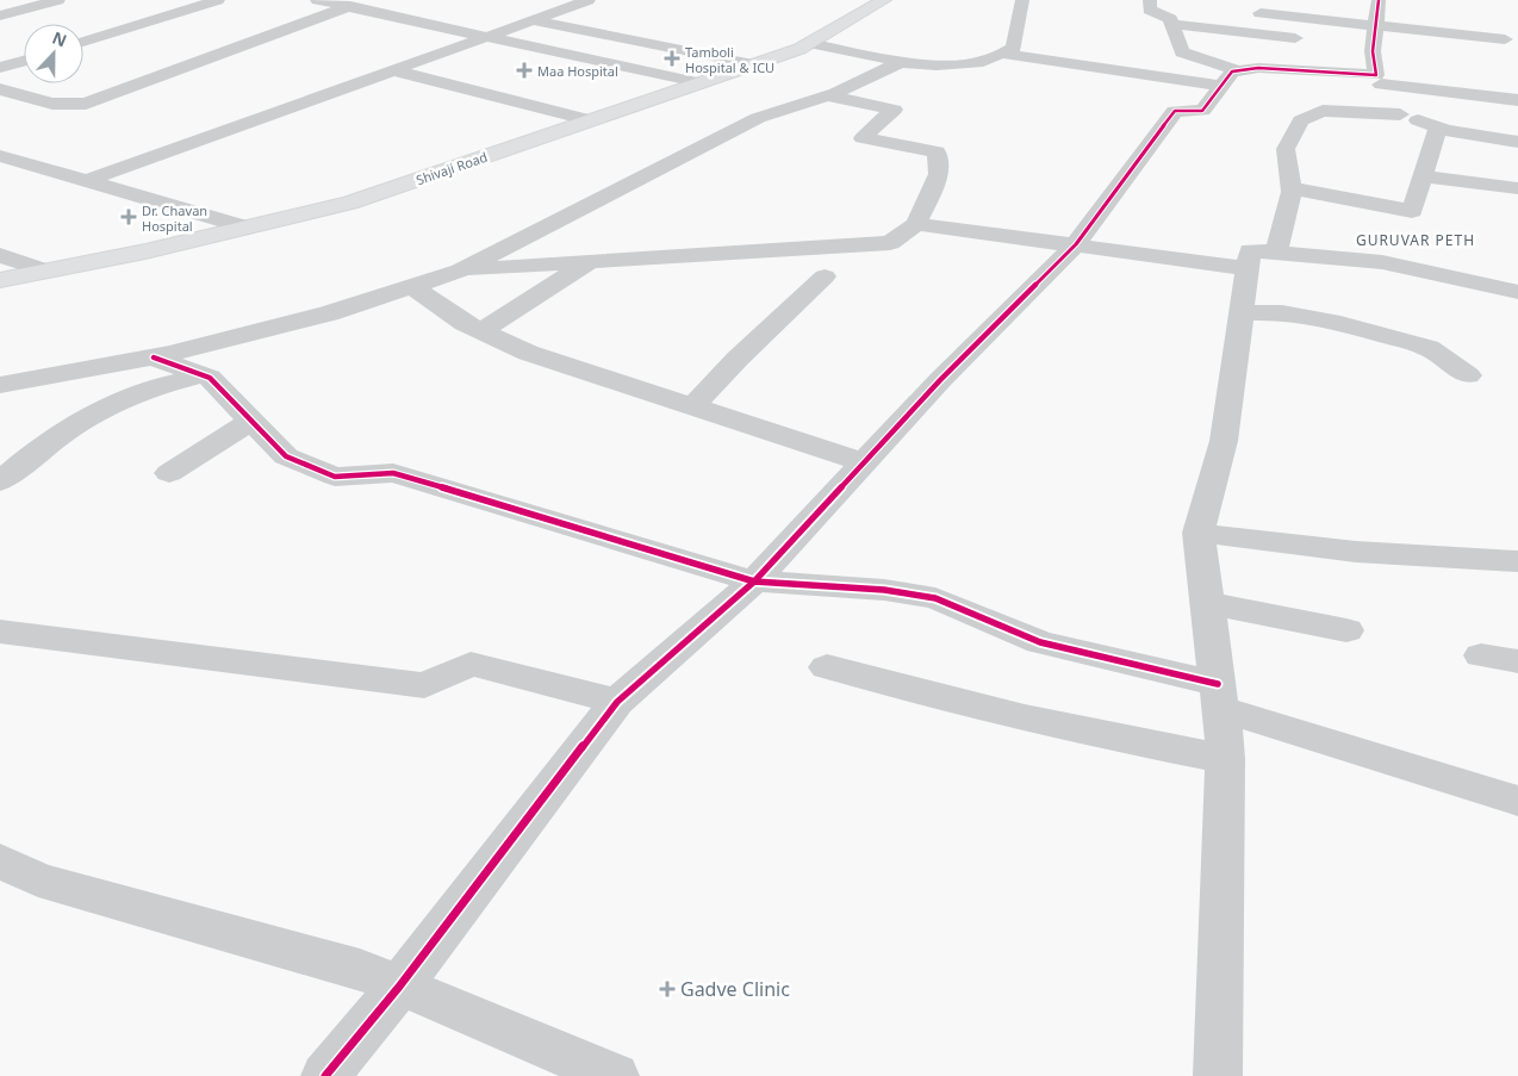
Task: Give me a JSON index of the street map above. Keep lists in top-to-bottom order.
{
  "streets": {
    "main road": ["Shivaji Road"]
  },
  "districts": ["GURUVAR PETH"],
  "places": {
    "health": [
      "Tamboli Hospital & ICU",
      "Maa Hospital",
      "Dr. Chavan Hospital",
      "Gadve Clinic"
    ]
  },
  "north": "top"
}
